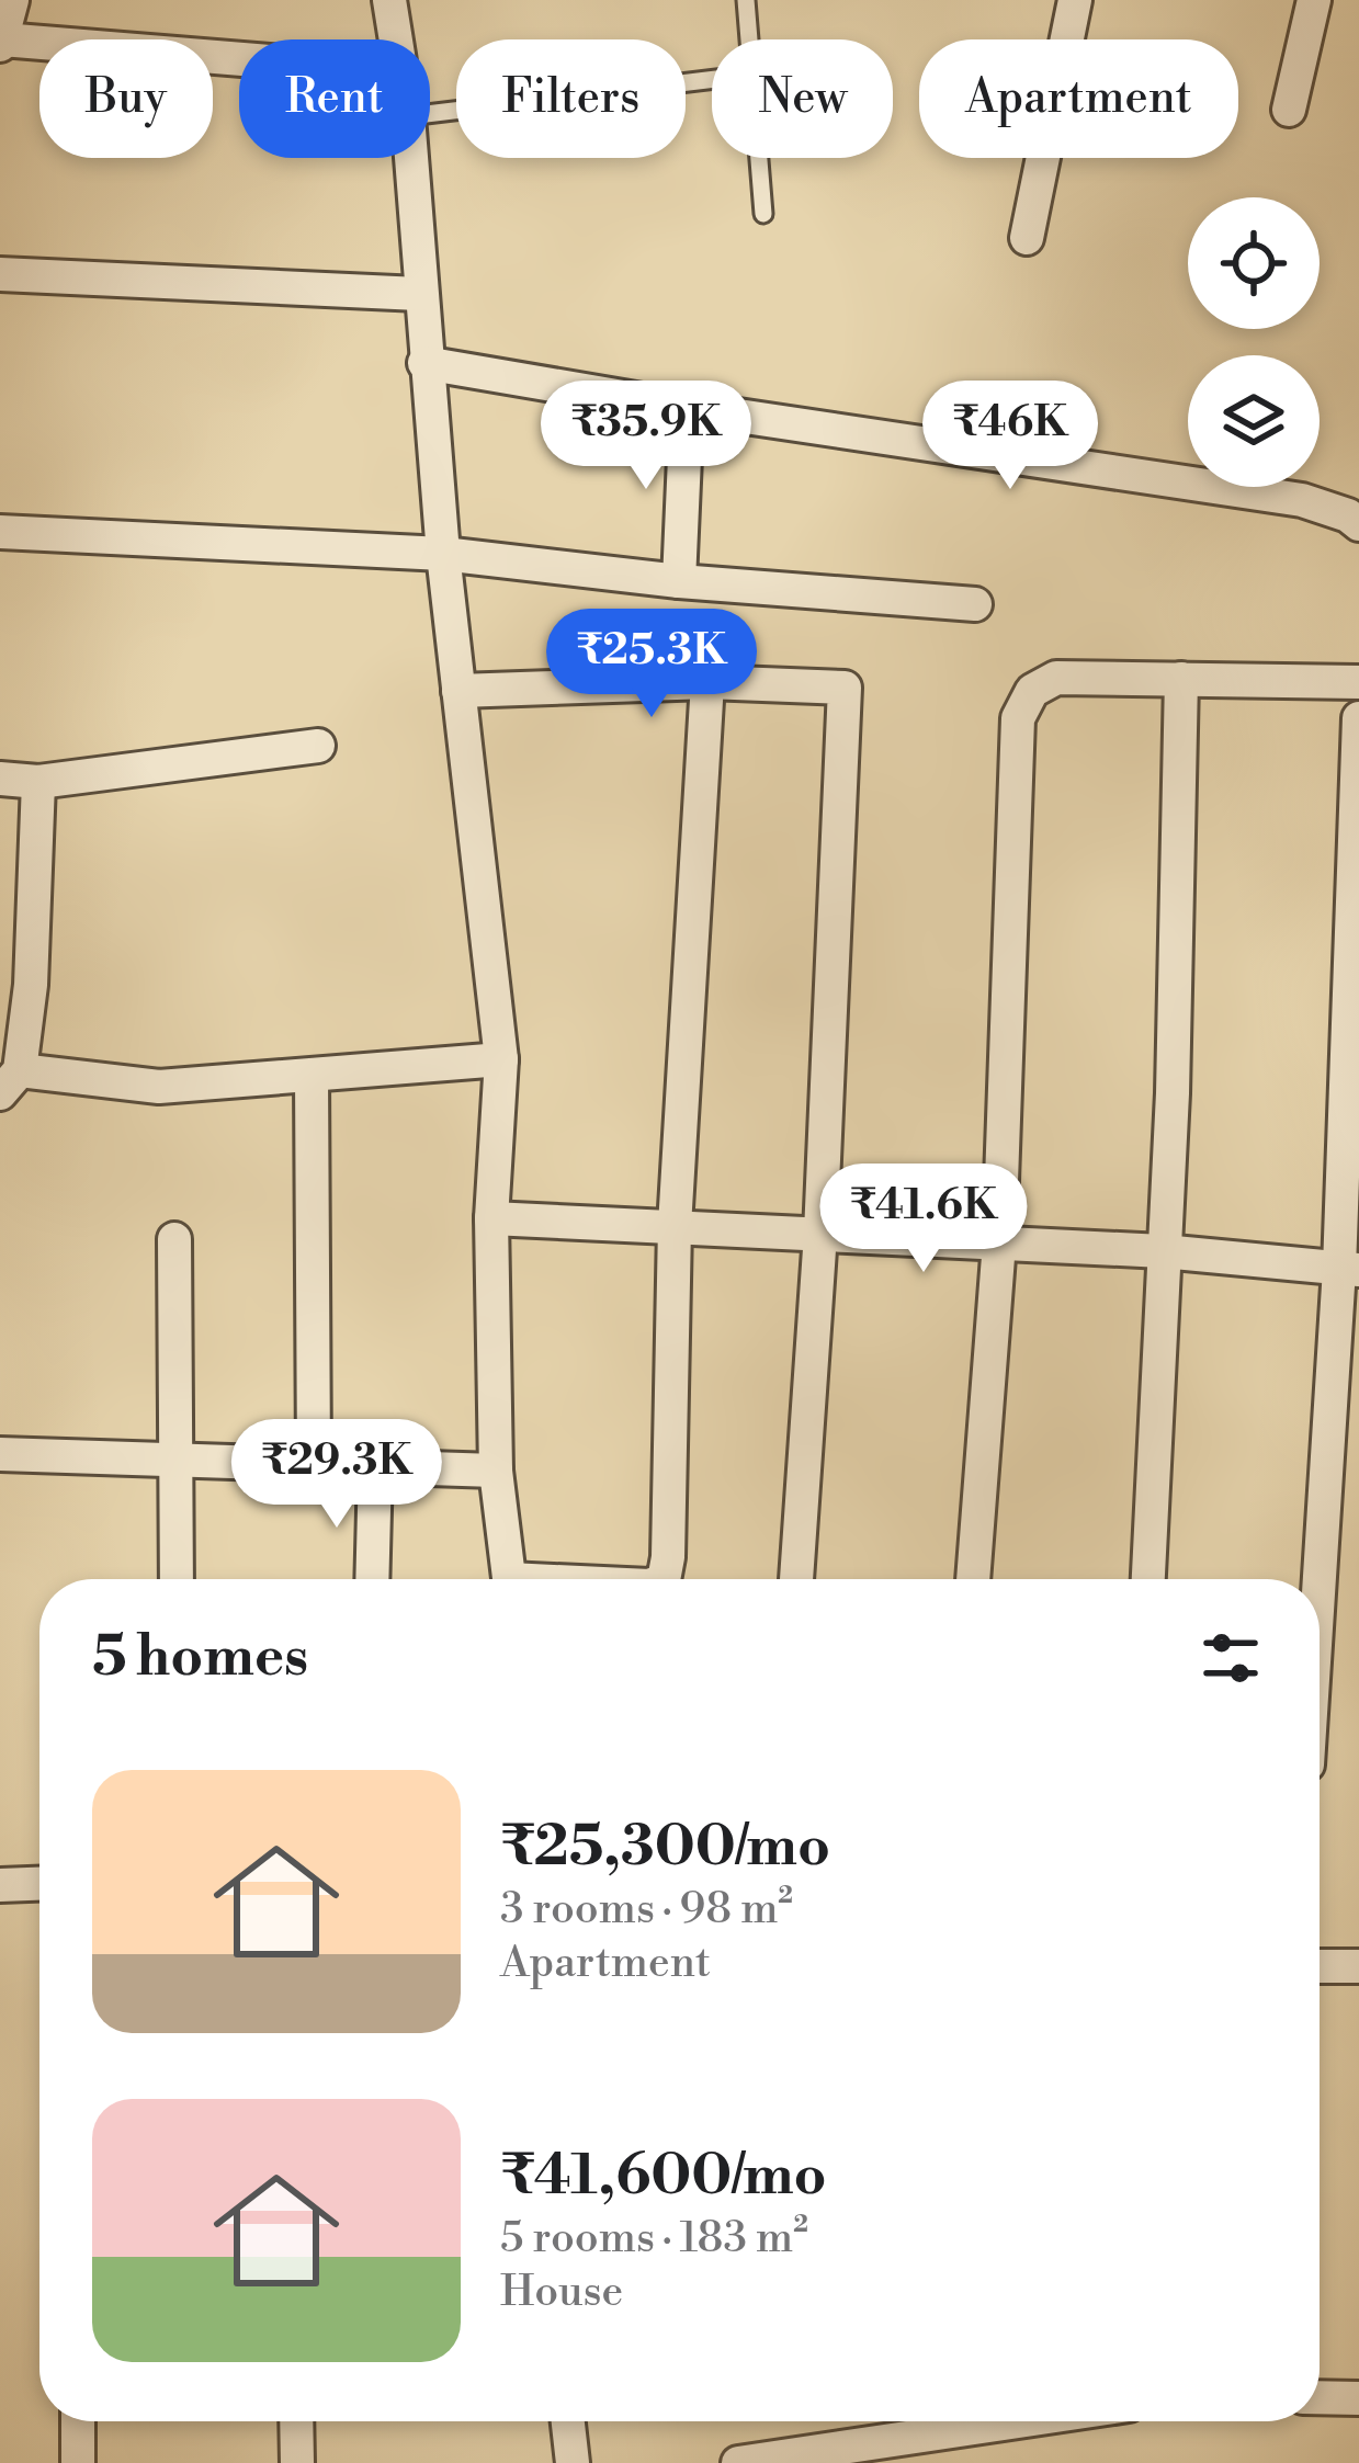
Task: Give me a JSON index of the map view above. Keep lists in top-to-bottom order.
{
  "page": {
    "chip": [
      "Buy",
      "Rent",
      "Filters",
      "New",
      "Apartment"
    ],
    "price": [
      "₹35.9K",
      "₹46K",
      "₹25.3K",
      "₹41.6K",
      "₹29.3K"
    ],
    "heading": "5 homes",
    "list": [
      {
        "name": "₹25,300/mo",
        "note": "3 rooms · 98 m² · Apartment"
      },
      {
        "name": "₹41,600/mo",
        "note": "5 rooms · 183 m² · House"
      }
    ]
  }
}
